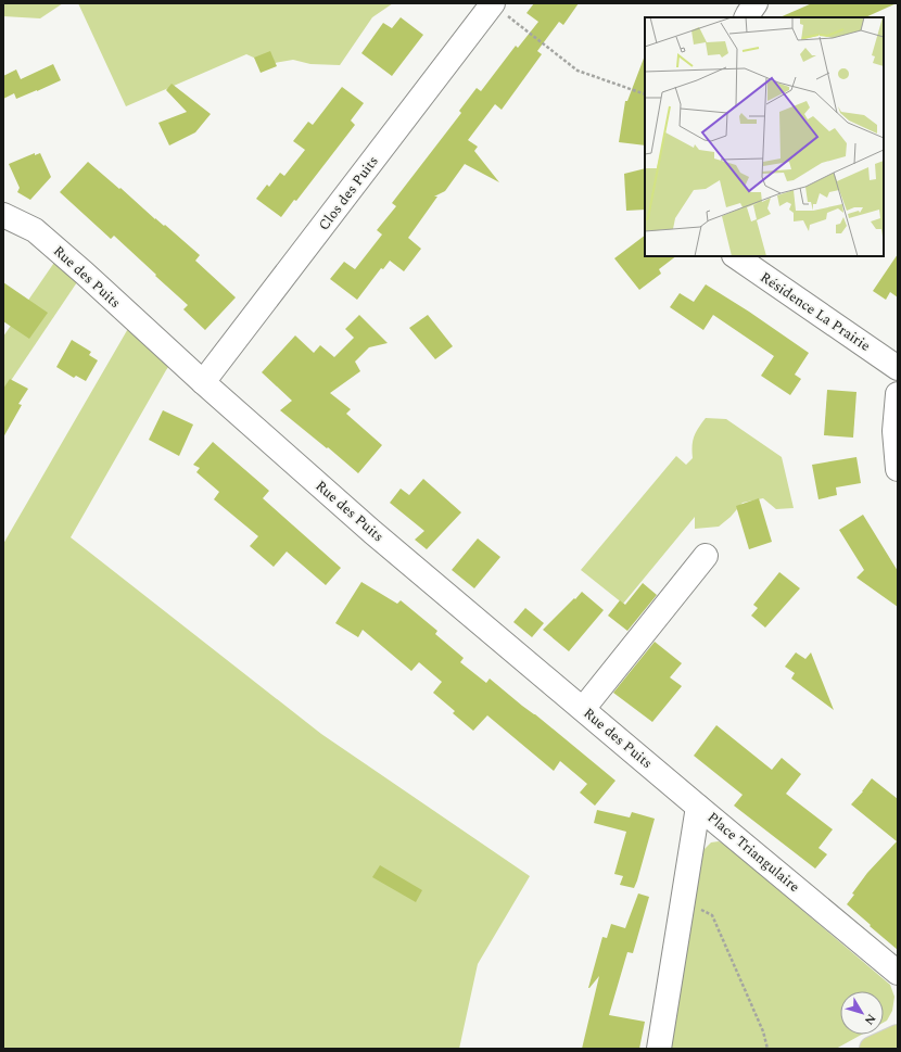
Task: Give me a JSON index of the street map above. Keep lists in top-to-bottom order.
{
  "streets": {
    "street": [
      "Clos des Puits",
      "Rue des Puits",
      "Résidence La Prairie",
      "Place Triangulaire"
    ]
  },
  "crossings": [
    ["Clos des Puits", "Rue des Puits"],
    ["Rue des Puits", "Place Triangulaire"]
  ],
  "north": "bottom right"
}
